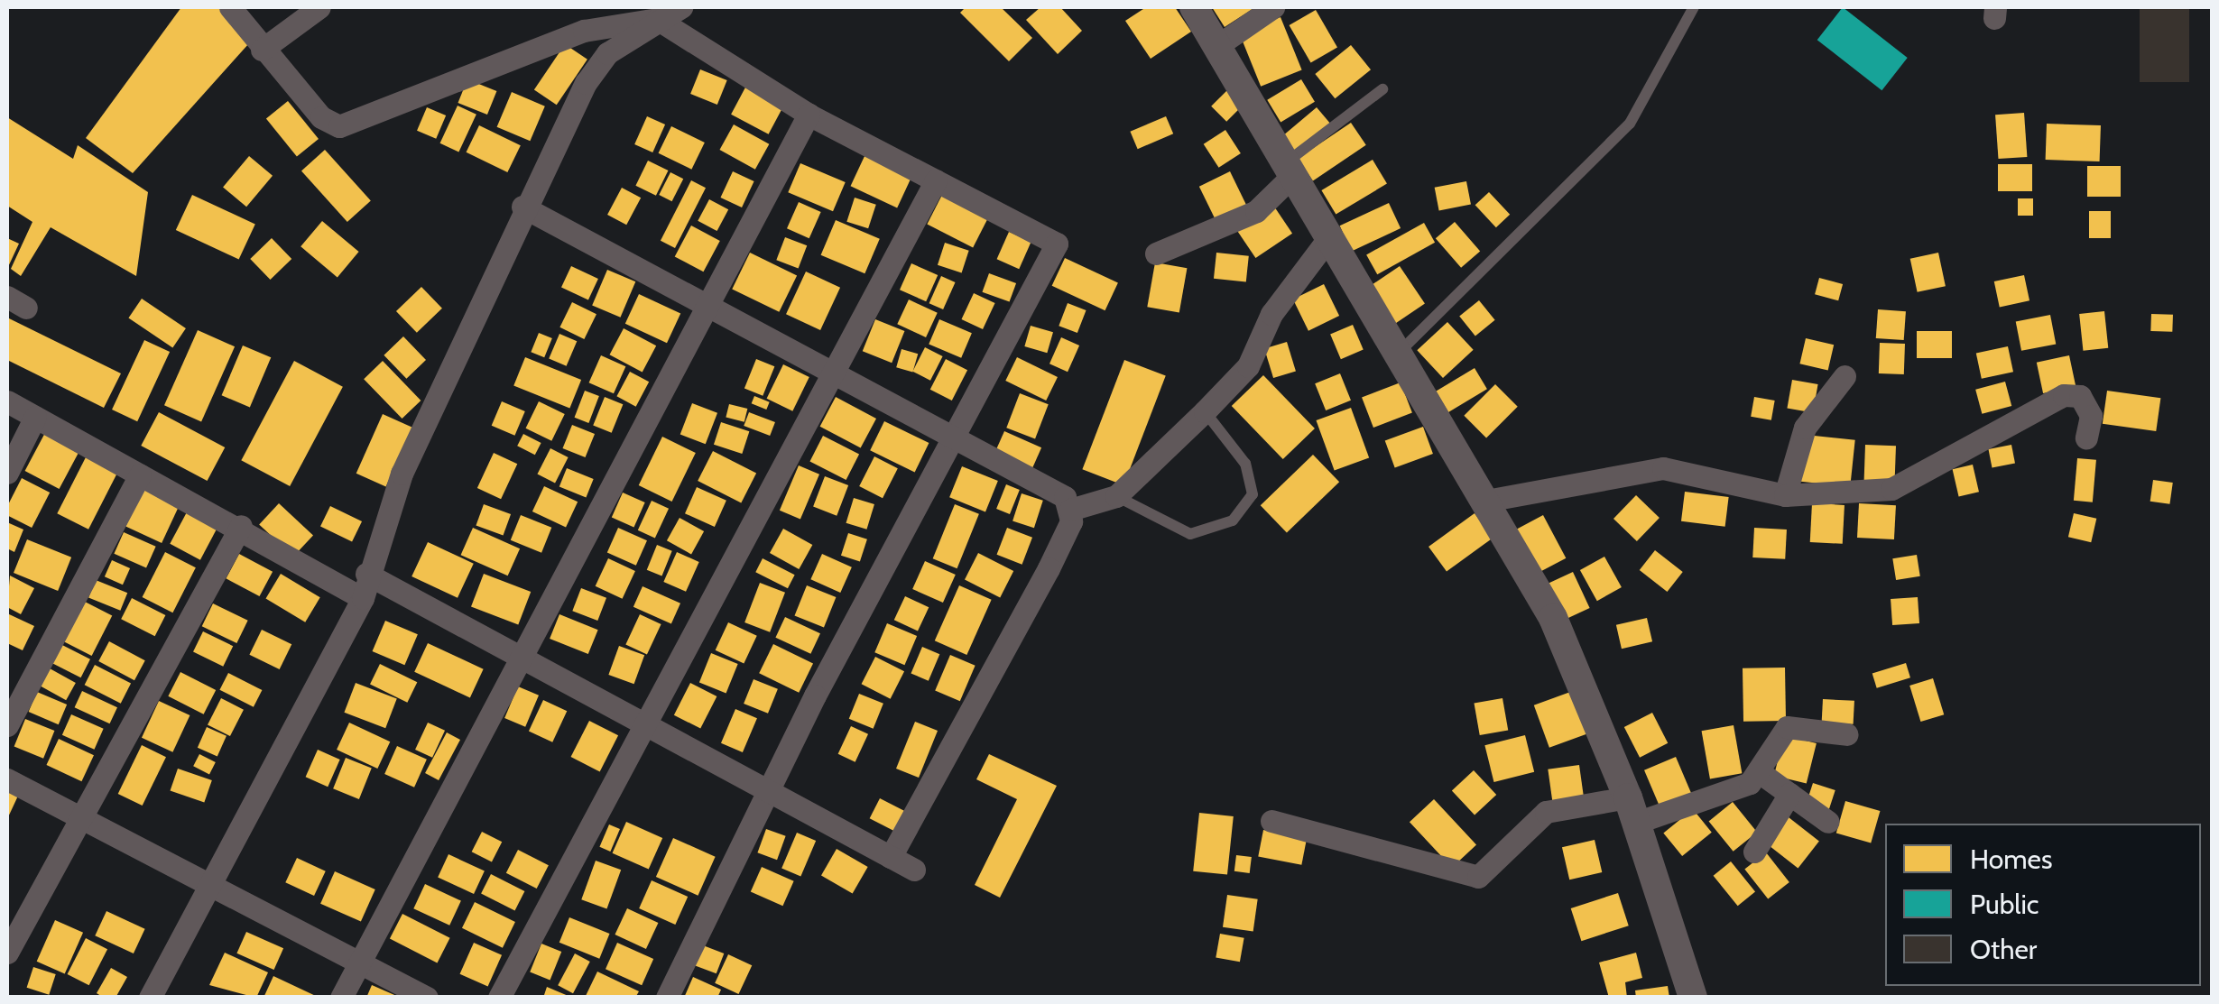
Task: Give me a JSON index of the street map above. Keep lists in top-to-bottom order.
{
  "legend": ["Homes", "Public", "Other"]
}
